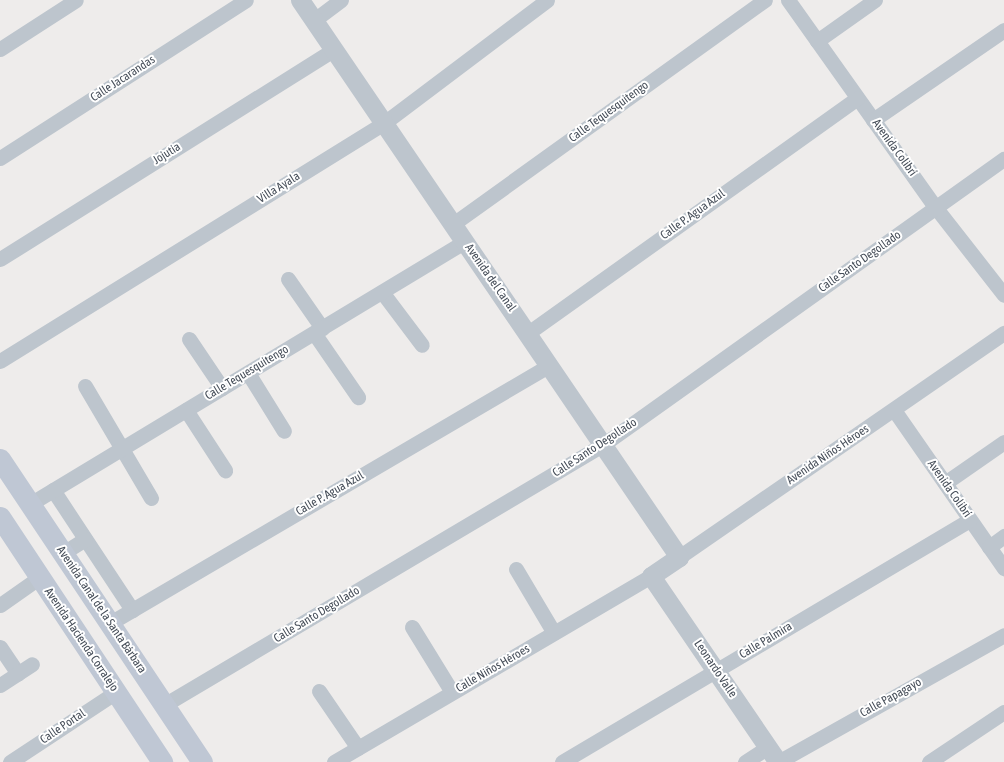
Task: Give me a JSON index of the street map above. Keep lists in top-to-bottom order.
{
  "streets": {
    "main road": ["Avenida Canal de la Santa Bárbara", "Avenida Hacienda Corralejo"],
    "street": [
      "Calle Jacarandas",
      "Calle Tequesquitengo",
      "Avenida Colibrí",
      "Jojutia",
      "Villa Ayala",
      "Calle P. Agua Azul",
      "Calle Santo Degollado",
      "Avenida del Canal",
      "Avenida Niños Héroes",
      "Calle Palmira",
      "Calle Niños Héroes",
      "Leonardo Valle",
      "Calle Papagayo",
      "Calle Portal"
    ]
  },
  "crossings": [
    ["Calle Tequesquitengo", "Avenida del Canal"],
    ["Calle Tequesquitengo", "Avenida Canal de la Santa Bárbara"],
    ["Avenida Colibrí", "Calle P. Agua Azul"],
    ["Avenida Colibrí", "Calle Santo Degollado"],
    ["Avenida Colibrí", "Avenida Niños Héroes"],
    ["Avenida Colibrí", "Calle Palmira"],
    ["Jojutia", "Avenida del Canal"],
    ["Villa Ayala", "Avenida del Canal"],
    ["Calle P. Agua Azul", "Avenida del Canal"],
    ["Calle P. Agua Azul", "Avenida Canal de la Santa Bárbara"],
    ["Calle Santo Degollado", "Avenida del Canal"],
    ["Calle Santo Degollado", "Avenida Canal de la Santa Bárbara"],
    ["Avenida del Canal", "Avenida Niños Héroes"],
    ["Avenida Niños Héroes", "Calle Niños Héroes"],
    ["Avenida Niños Héroes", "Leonardo Valle"],
    ["Avenida Hacienda Corralejo", "Calle Portal"],
    ["Calle Palmira", "Leonardo Valle"],
    ["Calle Niños Héroes", "Leonardo Valle"],
    ["Leonardo Valle", "Calle Papagayo"]
  ]
}
